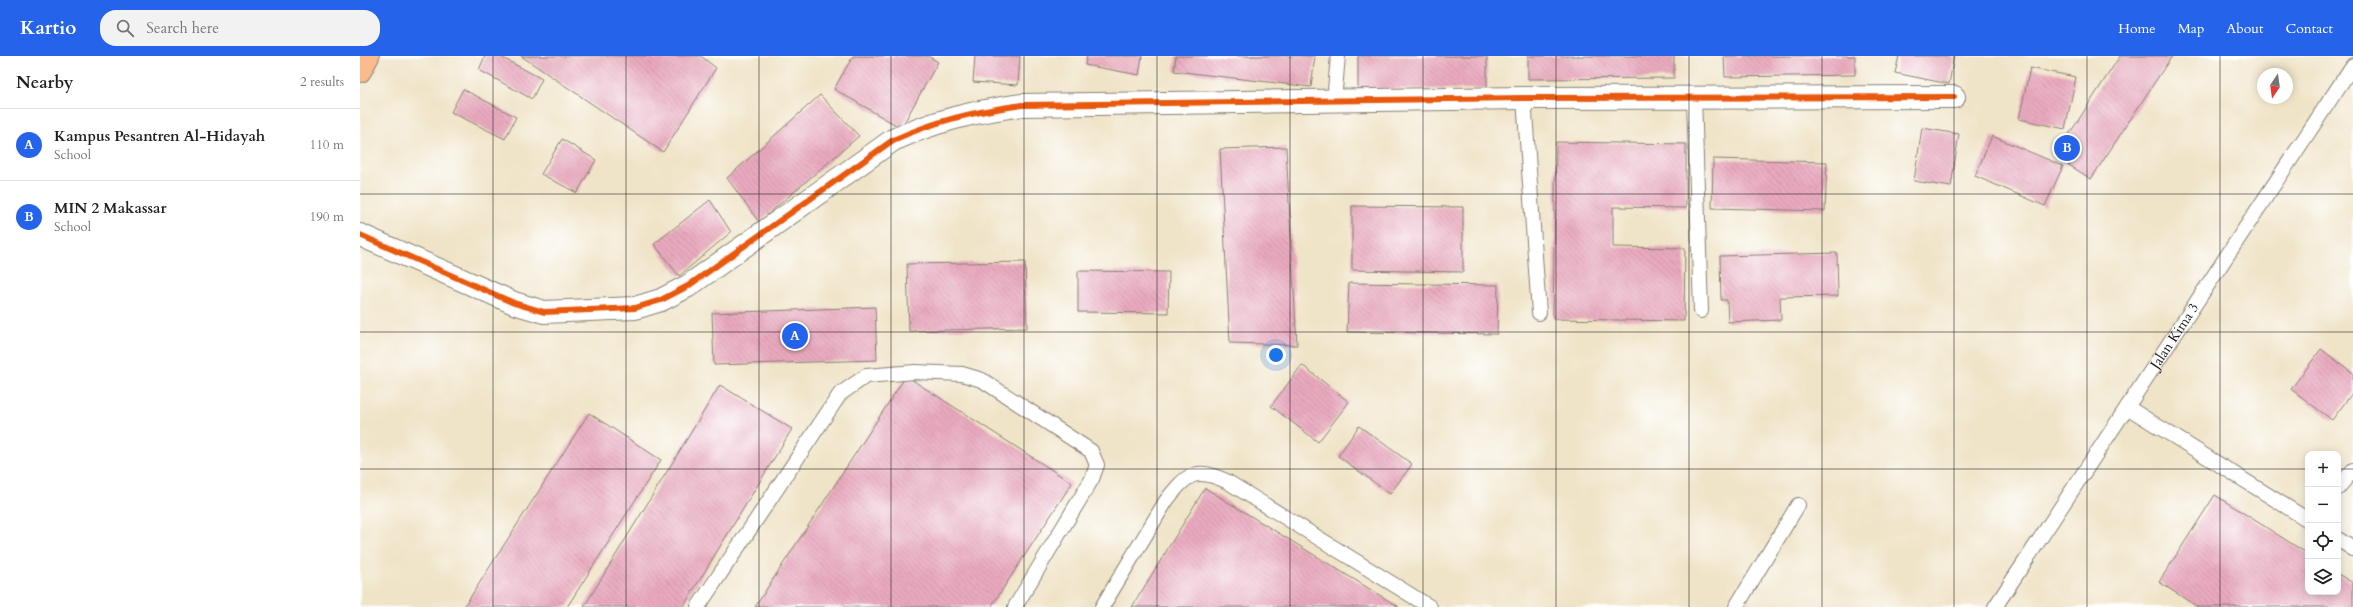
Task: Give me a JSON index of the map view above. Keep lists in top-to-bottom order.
{
  "streets": {
    "lane": ["Jalan Kima 3"]
  },
  "north": "bottom",
  "page": {
    "header": "Kartio",
    "search": "Search here",
    "nav": [
      "Home",
      "Map",
      "About",
      "Contact"
    ],
    "heading": ["Nearby", "2 results"],
    "list": [
      {
        "mark": "A",
        "name": "Kampus Pesantren Al-Hidayah",
        "note": "School",
        "value": "110 m"
      },
      {
        "mark": "B",
        "name": "MIN 2 Makassar",
        "note": "School",
        "value": "190 m"
      }
    ],
    "pins": ["B", "A"],
    "map_buttons": ["+", "−"]
  }
}
